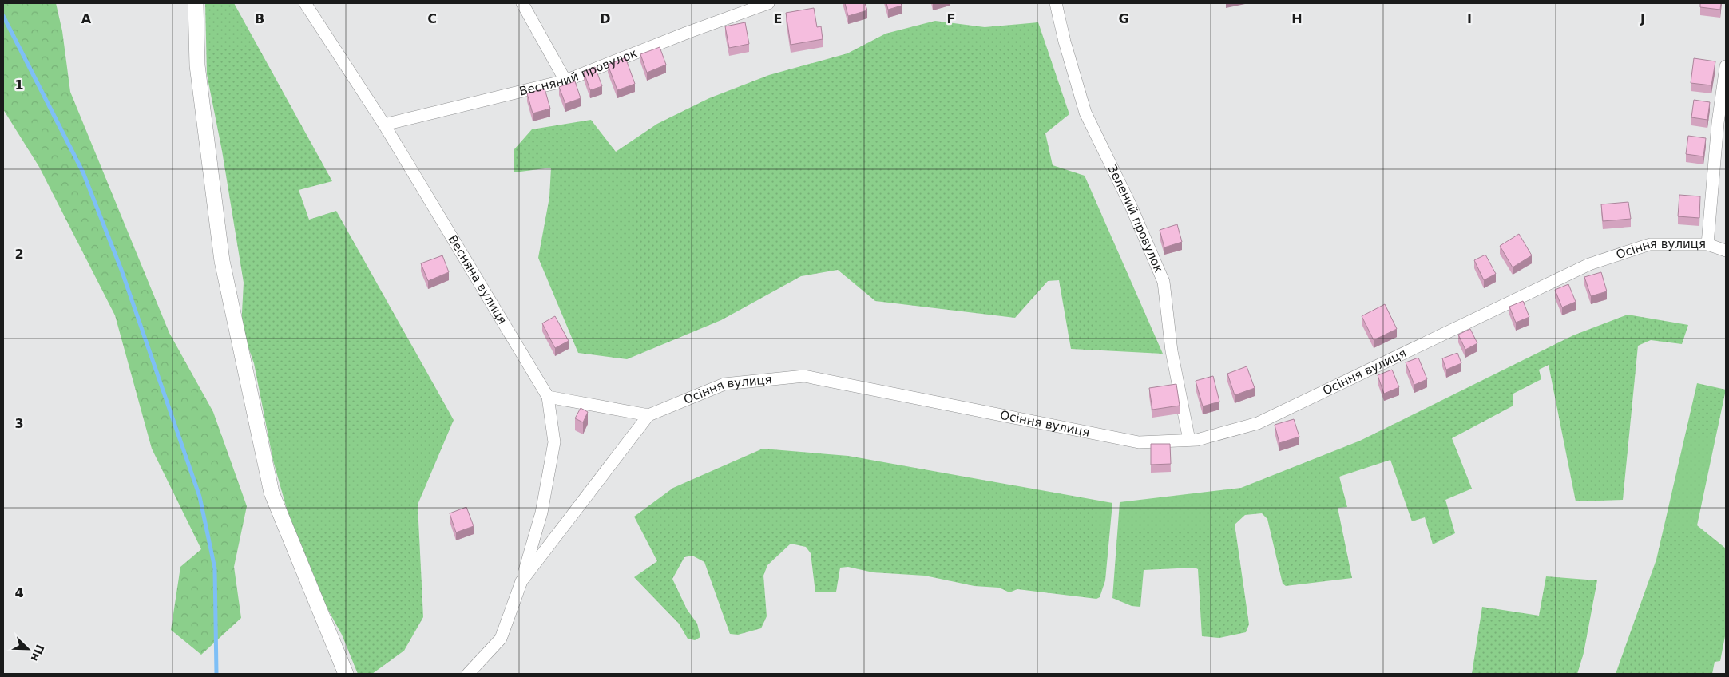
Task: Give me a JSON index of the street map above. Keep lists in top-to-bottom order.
{
  "streets": {
    "street": [
      "Весняний провулок",
      "Зелений провулок",
      "Осіння вулиця",
      "Весняна вулиця"
    ]
  },
  "crossings": [
    ["Весняний провулок", "Весняна вулиця"],
    ["Зелений провулок", "Осіння вулиця"]
  ],
  "north": "bottom right",
  "grid": {
    "columns": [
      "A",
      "B",
      "C",
      "D",
      "E",
      "F",
      "G",
      "H",
      "I",
      "J"
    ],
    "rows": [
      "1",
      "2",
      "3",
      "4"
    ]
  }
}
